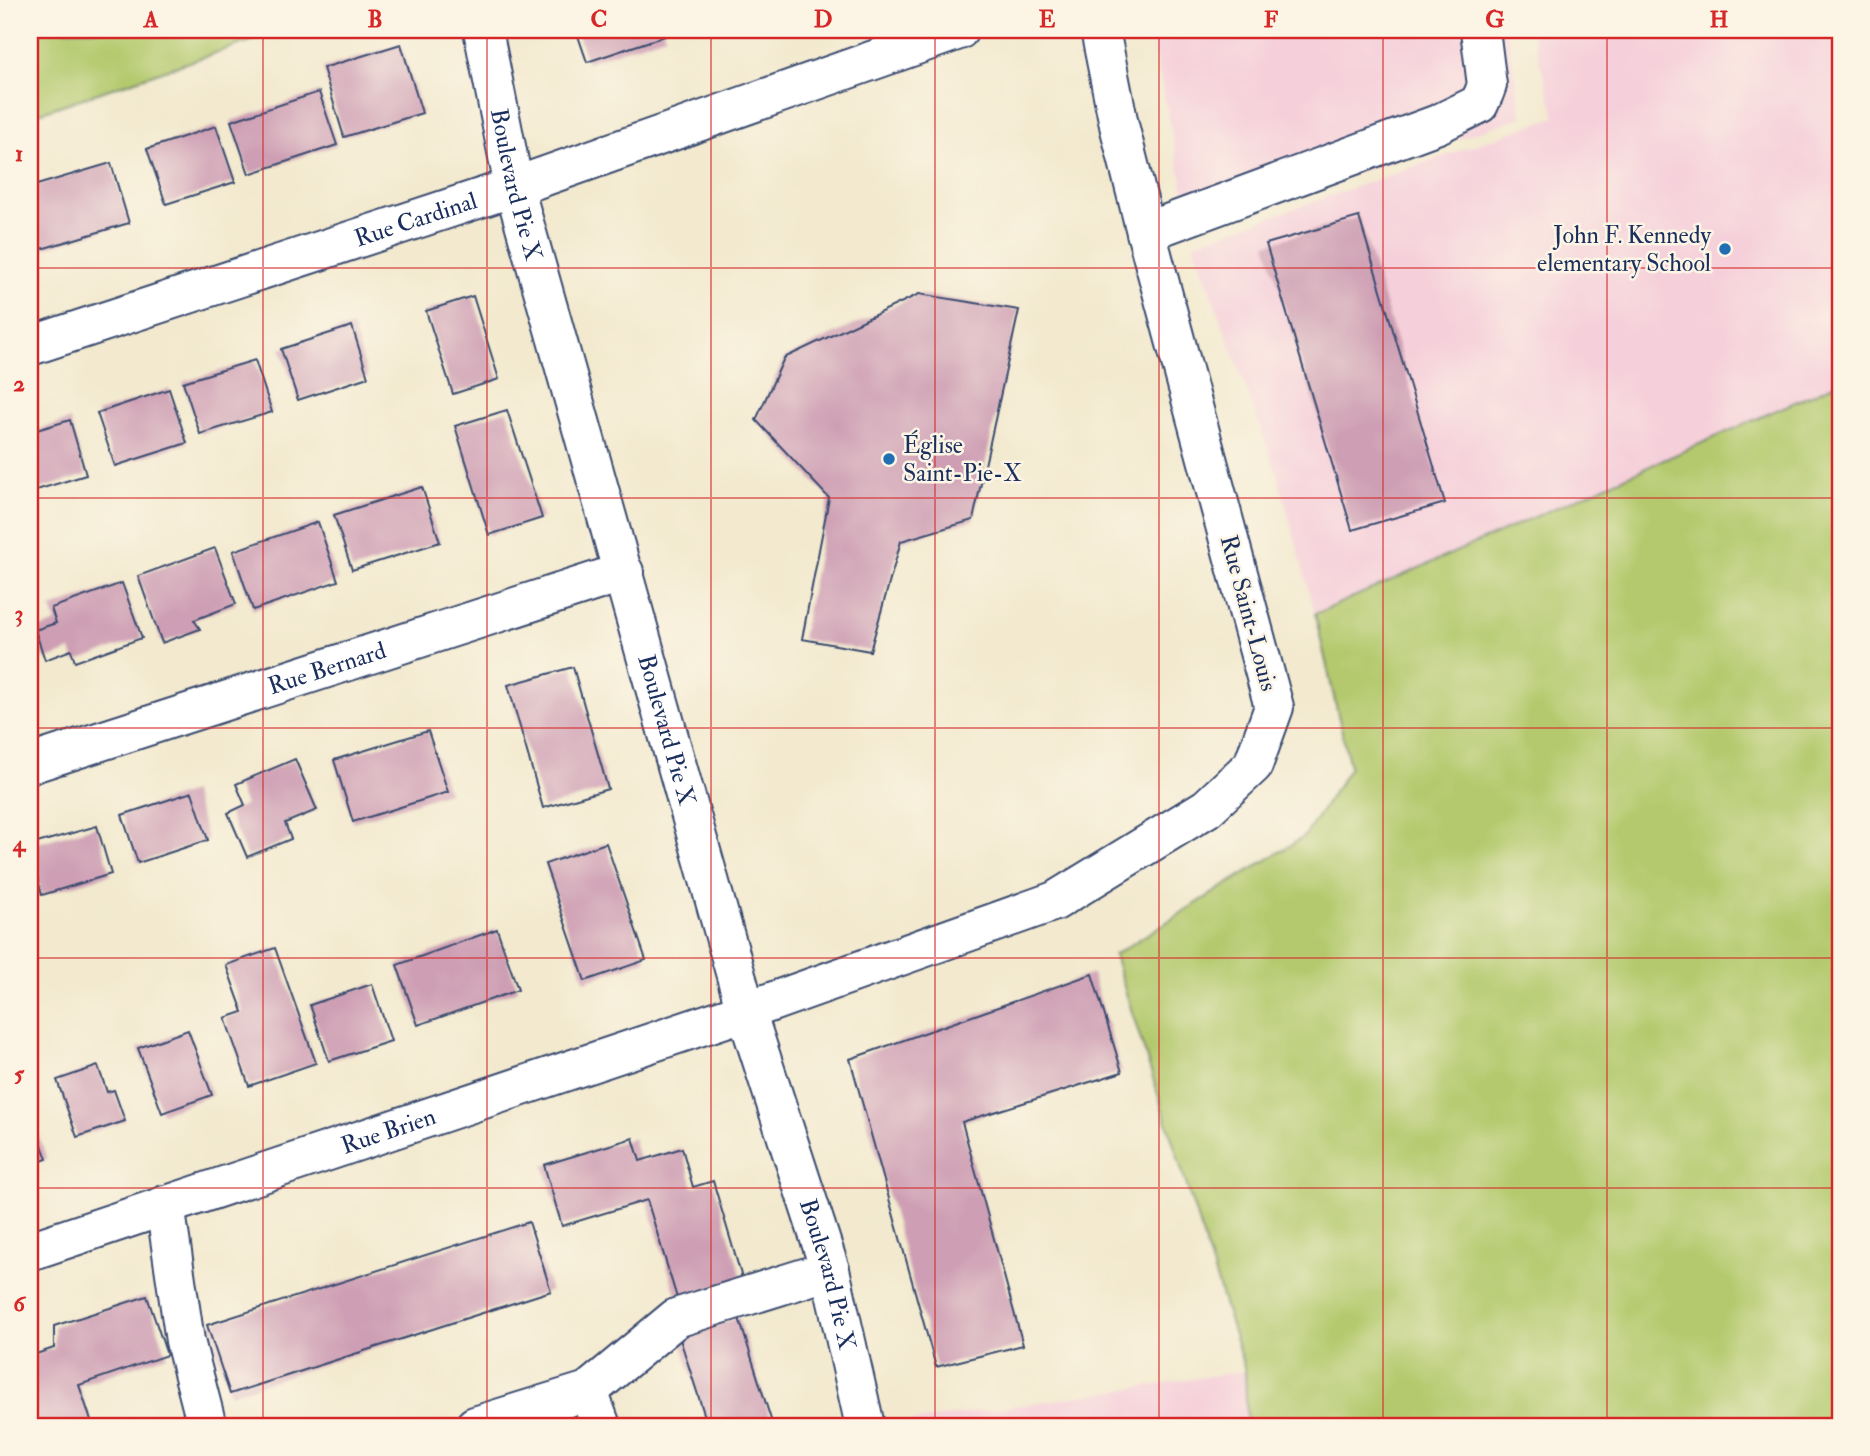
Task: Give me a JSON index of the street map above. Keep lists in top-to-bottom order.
{
  "streets": {
    "street": [
      "Boulevard Pie X",
      "Rue Cardinal",
      "Rue Saint-Louis",
      "Rue Bernard",
      "Rue Brien"
    ]
  },
  "crossings": [
    ["Boulevard Pie X", "Rue Cardinal"],
    ["Boulevard Pie X", "Rue Saint-Louis"],
    ["Boulevard Pie X", "Rue Bernard"],
    ["Boulevard Pie X", "Rue Brien"],
    ["Rue Saint-Louis", "Rue Brien"]
  ],
  "places": ["John F. Kennedy elementary School", "Église Saint-Pie-X"],
  "grid": {
    "columns": [
      "A",
      "B",
      "C",
      "D",
      "E",
      "F",
      "G",
      "H"
    ],
    "rows": [
      "1",
      "2",
      "3",
      "4",
      "5",
      "6"
    ]
  }
}
